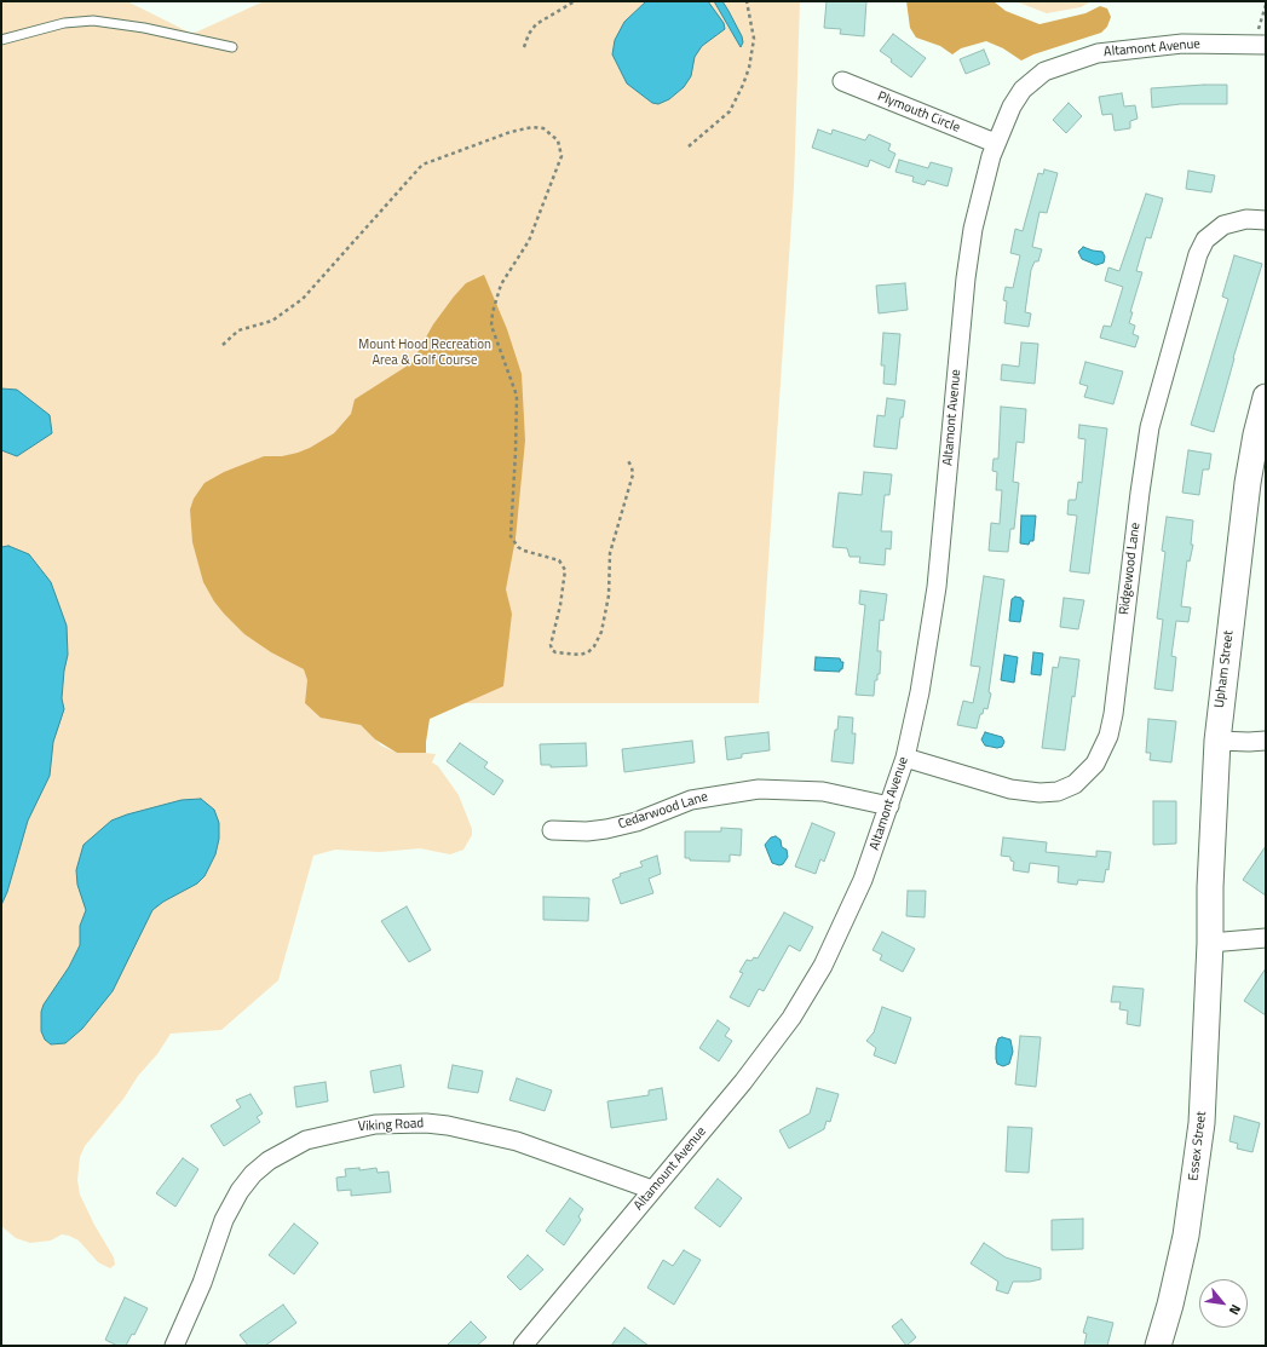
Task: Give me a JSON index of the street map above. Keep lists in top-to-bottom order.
{
  "streets": {
    "main road": ["Upham Street", "Essex Street"],
    "street": [
      "Altamont Avenue",
      "Plymouth Circle",
      "Ridgewood Lane",
      "Cedarwood Lane",
      "Viking Road",
      "Altamount Avenue"
    ]
  },
  "crossings": [
    ["Altamont Avenue", "Plymouth Circle"],
    ["Altamont Avenue", "Ridgewood Lane"],
    ["Altamont Avenue", "Cedarwood Lane"],
    ["Altamont Avenue", "Altamount Avenue"],
    ["Upham Street", "Essex Street"],
    ["Viking Road", "Altamount Avenue"]
  ],
  "parks": ["Mount Hood Recreation Area & Golf Course"],
  "north": "bottom right"
}
